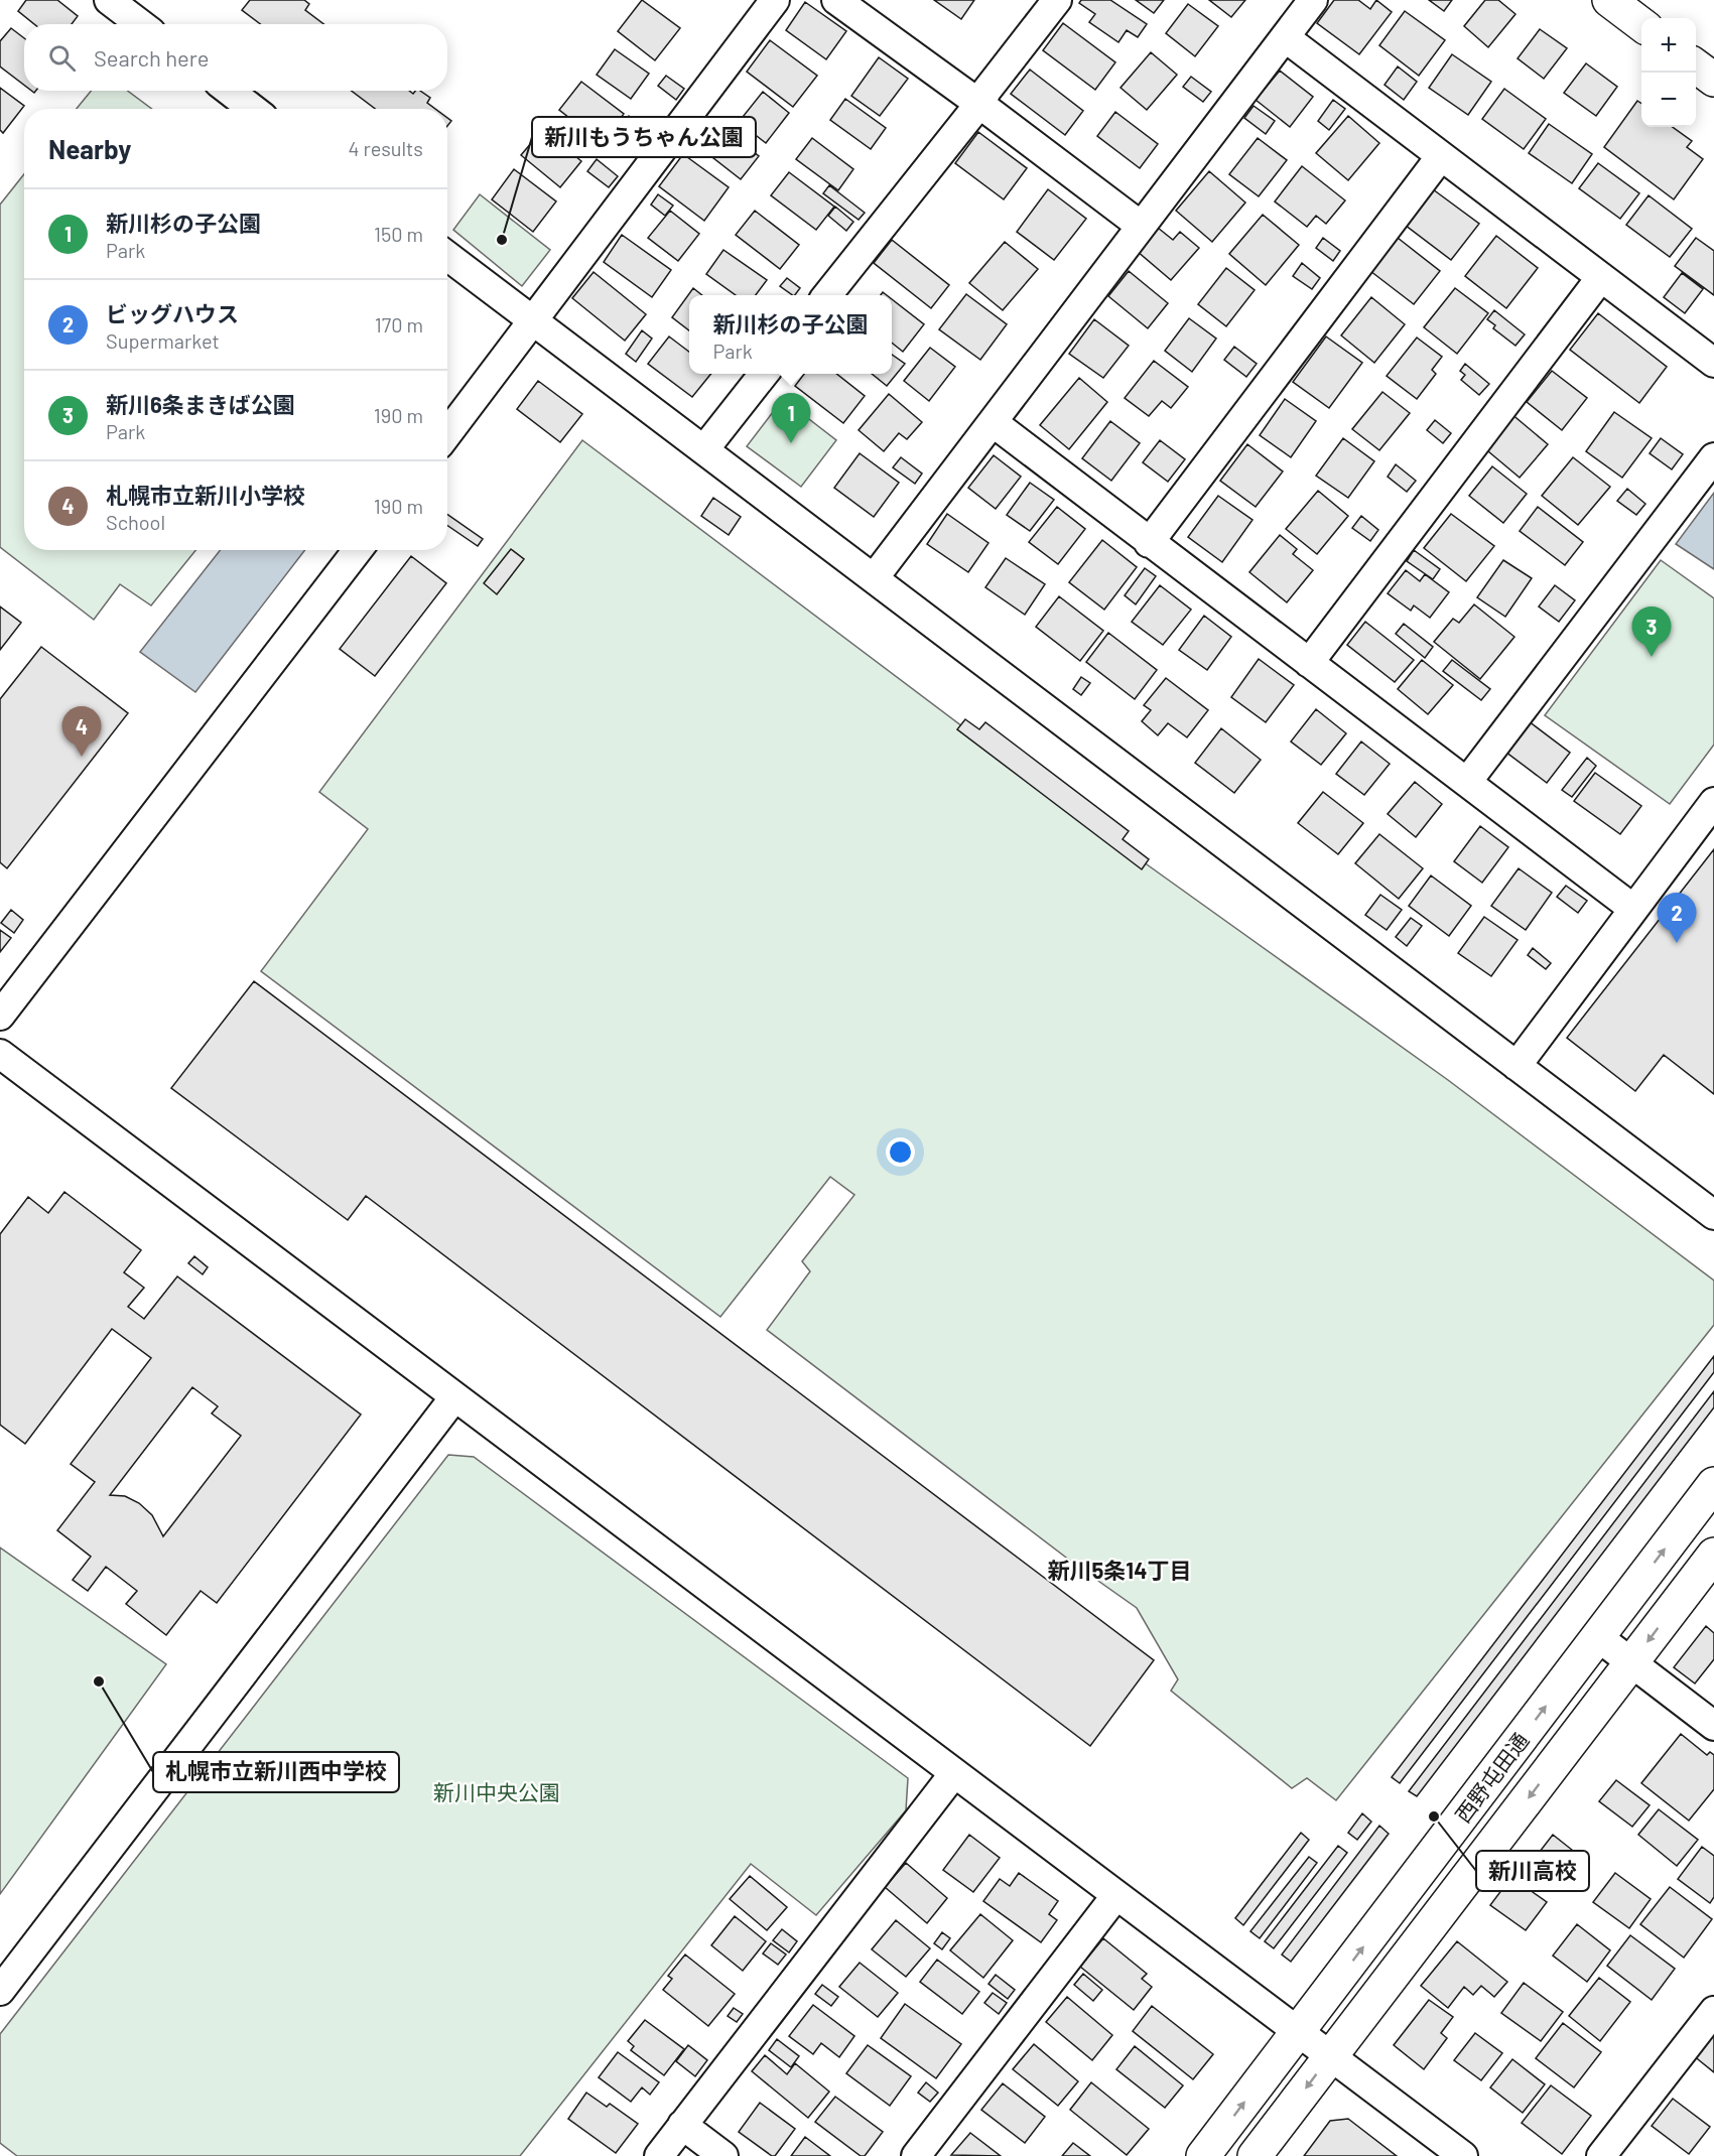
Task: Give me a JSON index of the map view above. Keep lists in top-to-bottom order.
{
  "streets": {
    "street": ["西野屯田通"]
  },
  "districts": ["新川5条14丁目"],
  "parks": ["新川中央公園"],
  "places": ["新川もうちゃん公園", "札幌市立新川西中学校", "新川高校"],
  "page": {
    "map_buttons": ["+", "−"],
    "search": "Search here",
    "heading": ["Nearby", "4 results"],
    "list": [
      {
        "mark": "1",
        "name": "新川杉の子公園",
        "note": "Park",
        "value": "150 m"
      },
      {
        "mark": "2",
        "name": "ビッグハウス",
        "note": "Supermarket",
        "value": "170 m"
      },
      {
        "mark": "3",
        "name": "新川6条まきば公園",
        "note": "Park",
        "value": "190 m"
      },
      {
        "mark": "4",
        "name": "札幌市立新川小学校",
        "note": "School",
        "value": "190 m"
      }
    ],
    "popup": ["新川杉の子公園", "Park"],
    "pins": [
      "1",
      "3",
      "4",
      "2"
    ]
  }
}
